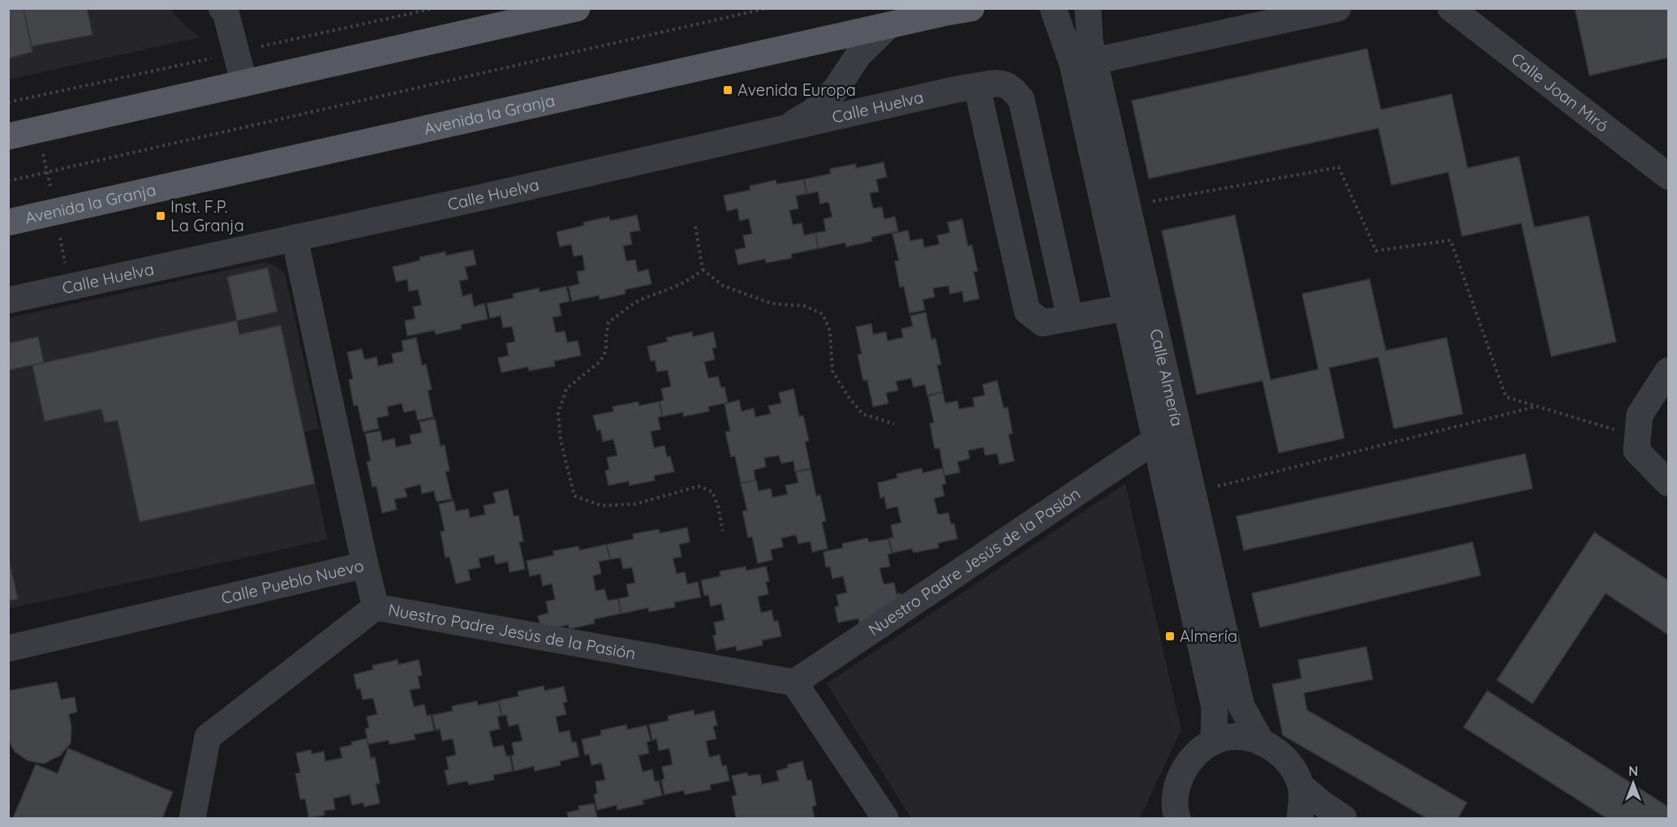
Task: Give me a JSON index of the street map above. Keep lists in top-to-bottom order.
{
  "streets": {
    "main road": ["Avenida la Granja"],
    "street": [
      "Calle Joan Miró",
      "Calle Huelva",
      "Calle Almería",
      "Nuestro Padre Jesús de la Pasión",
      "Calle Pueblo Nuevo"
    ]
  },
  "crossings": [
    ["Calle Huelva", "Calle Pueblo Nuevo"],
    ["Calle Almería", "Nuestro Padre Jesús de la Pasión"]
  ],
  "places": {
    "transit": ["Avenida Europa", "Inst. F.P. La Granja", "Almería"]
  },
  "north": "top"
}
